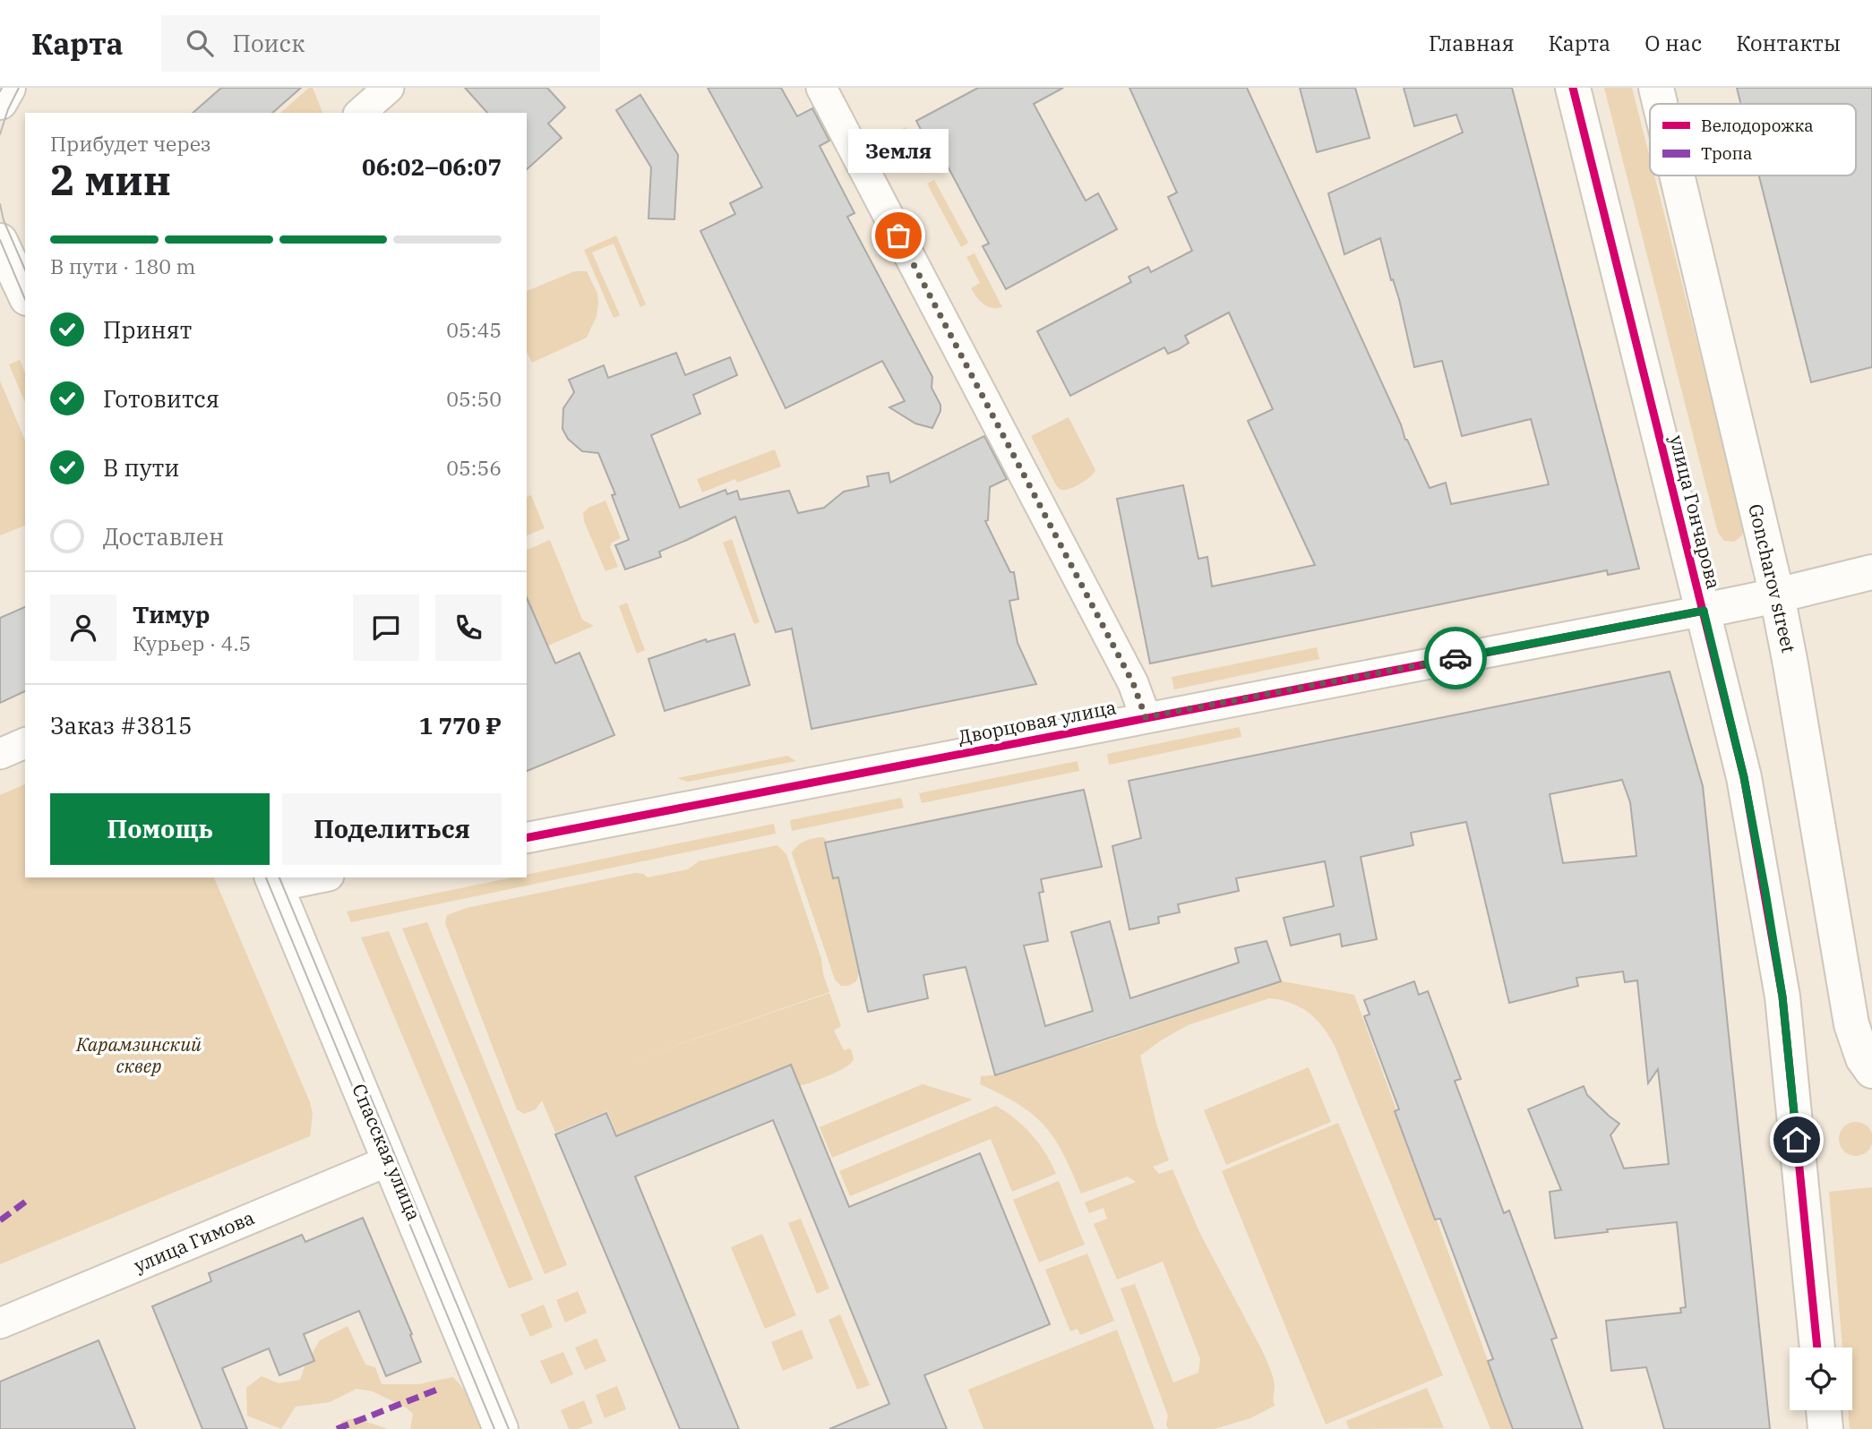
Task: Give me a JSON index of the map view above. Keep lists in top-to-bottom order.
{
  "streets": {
    "main road": ["улица Гончарова", "Goncharov street", "Спасская улица"],
    "street": ["Дворцовая улица", "улица Гимова"]
  },
  "crossings": [
    ["улица Гончарова", "Дворцовая улица"],
    ["Спасская улица", "улица Гимова"]
  ],
  "parks": ["Карамзинский сквер"],
  "places": ["Земля"],
  "legend": ["Велодорожка", "Тропа"],
  "page": {
    "header": "Карта",
    "search": "Поиск",
    "nav": [
      "Главная",
      "Карта",
      "О нас",
      "Контакты"
    ],
    "heading": ["2 мин", "Прибудет через", "06:02–06:07"],
    "panel": [
      "Тимур",
      "Курьер · 4.5",
      "Заказ #3815",
      "1 770 ₽"
    ],
    "bubble": "Земля",
    "bar": "В пути · 180 m",
    "list": [
      ["Принят", "05:45"],
      ["Готовится", "05:50"],
      ["В пути", "05:56"],
      "Доставлен"
    ],
    "buttons": ["Помощь", "Поделиться"]
  }
}
